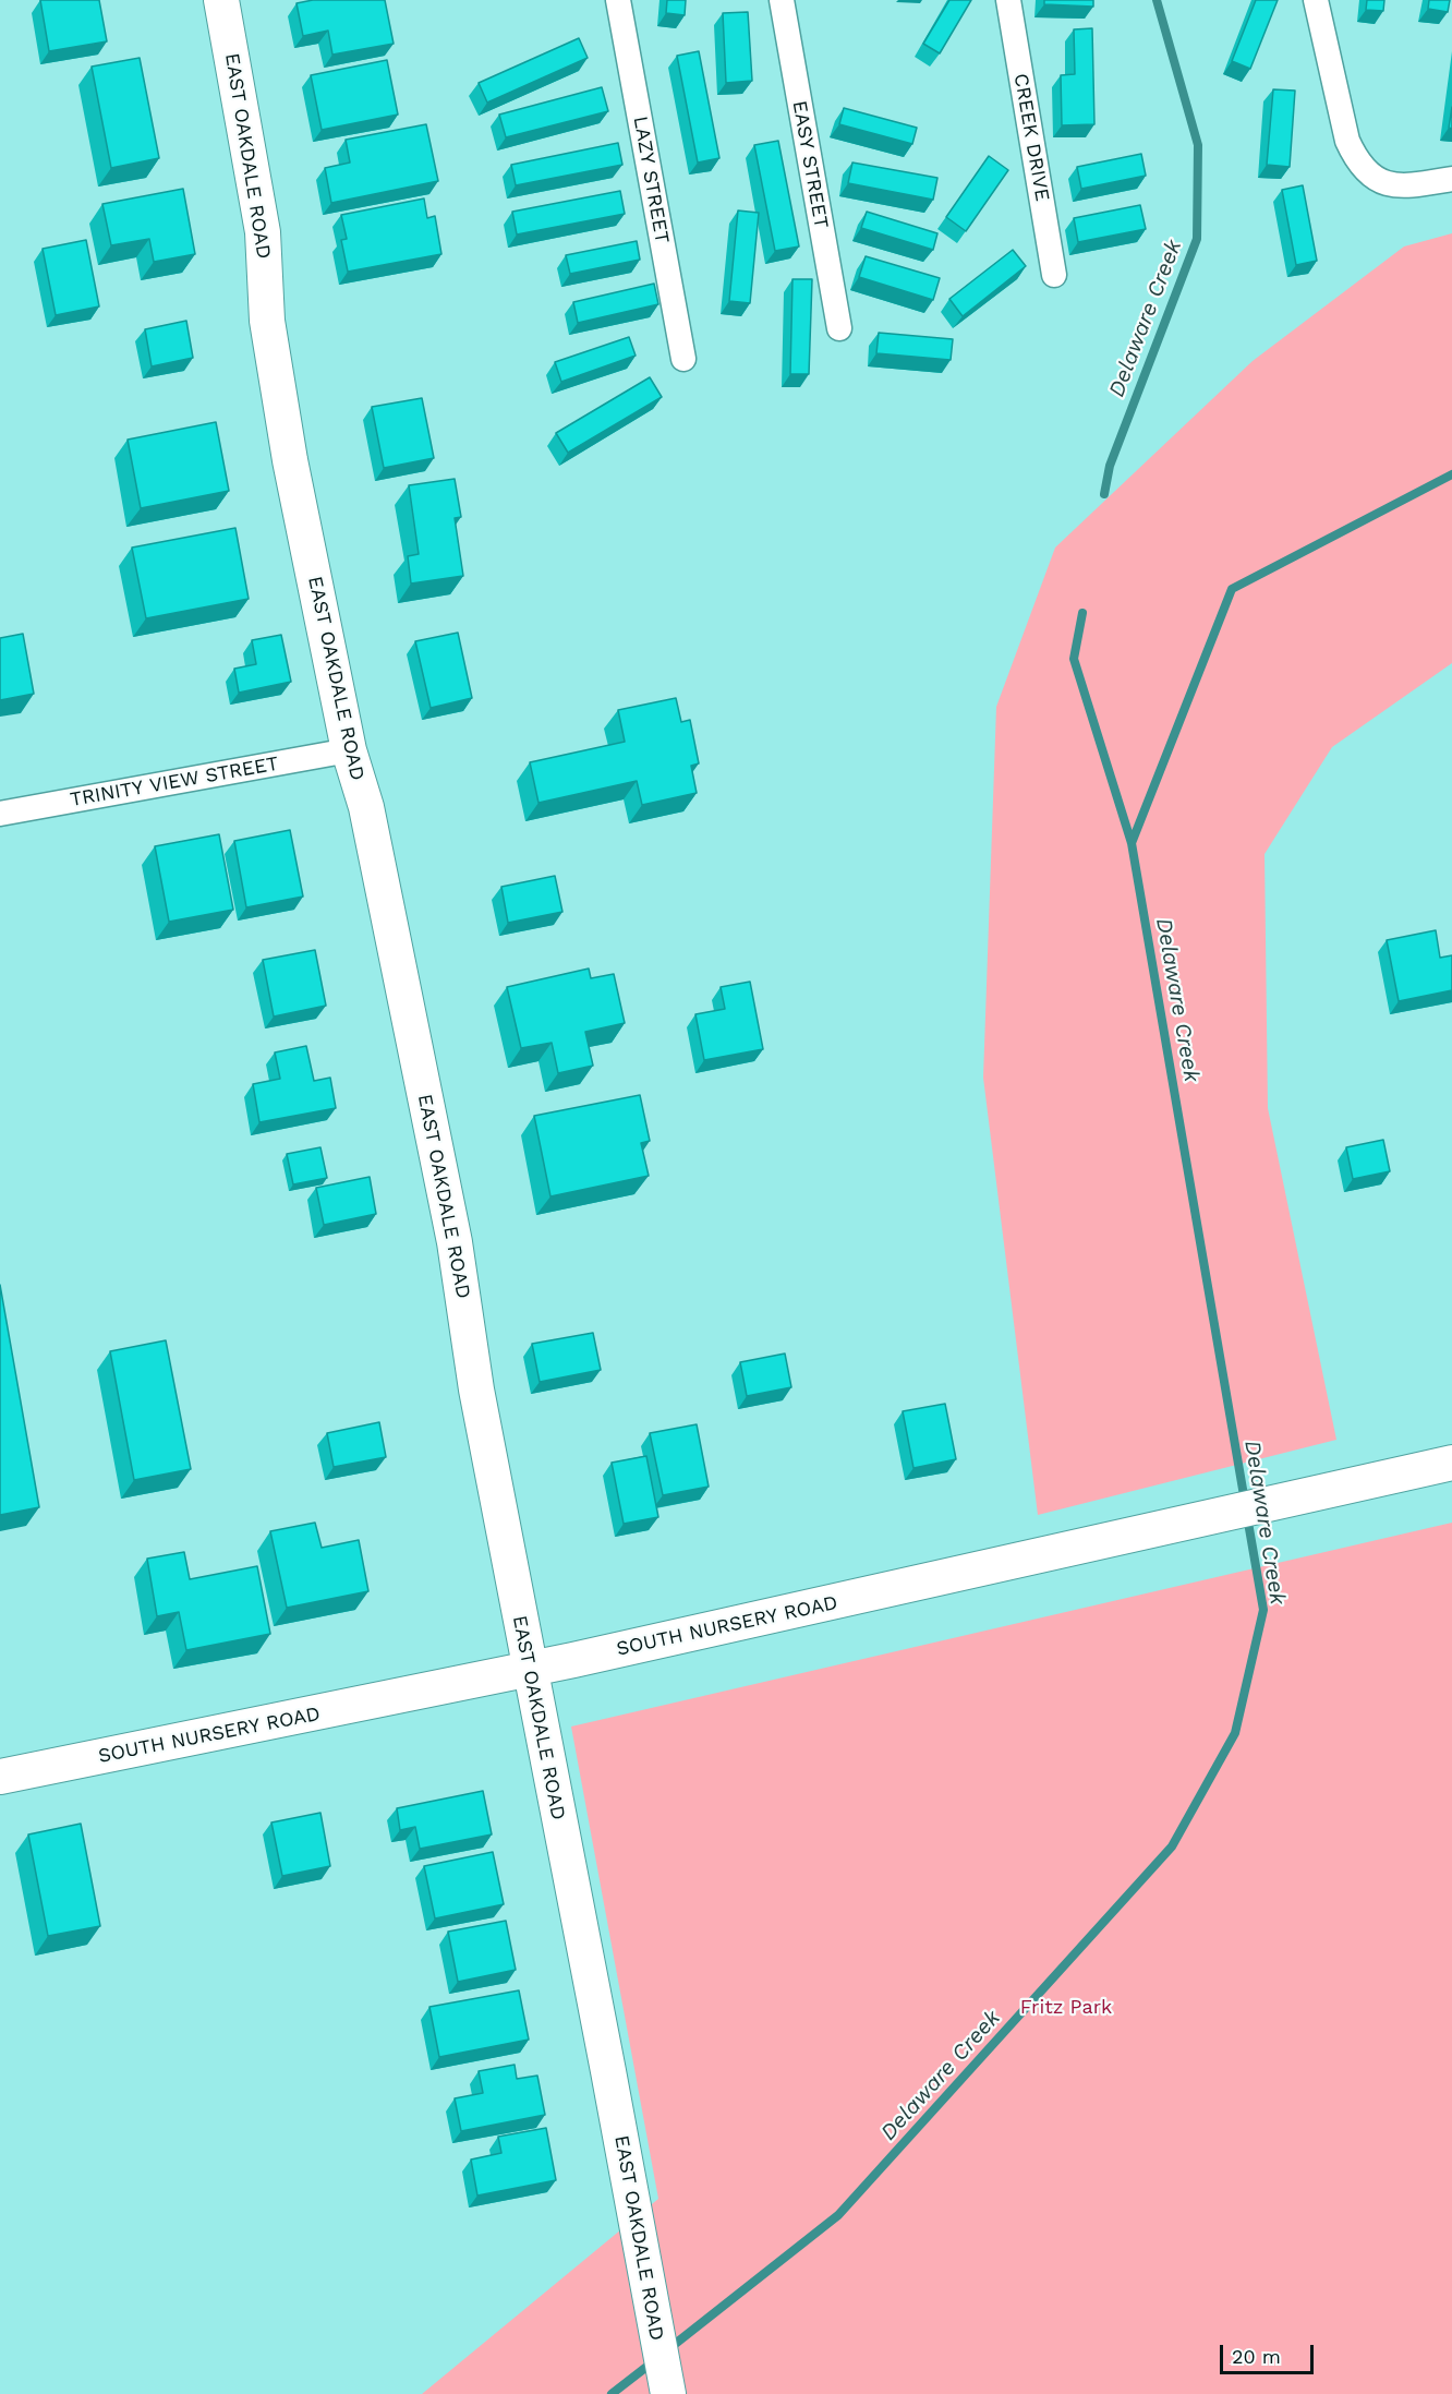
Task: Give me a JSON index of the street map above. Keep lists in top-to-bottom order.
{
  "streets": {
    "street": [
      "CREEK DRIVE",
      "EAST OAKDALE ROAD",
      "EASY STREET",
      "LAZY STREET",
      "TRINITY VIEW STREET",
      "SOUTH NURSERY ROAD"
    ]
  },
  "crossings": [
    ["EAST OAKDALE ROAD", "TRINITY VIEW STREET"],
    ["EAST OAKDALE ROAD", "SOUTH NURSERY ROAD"]
  ],
  "water": ["Delaware Creek"],
  "parks": ["Fritz Park"],
  "scale_bar": "20 m"
}
